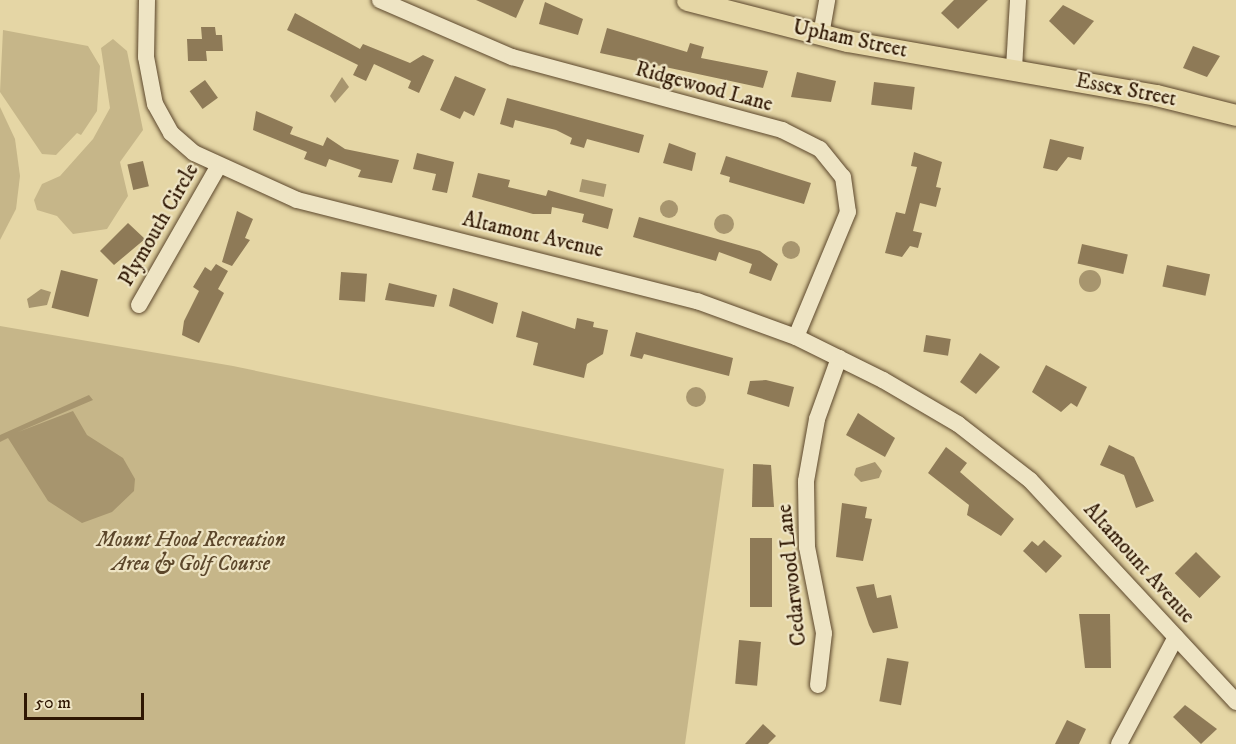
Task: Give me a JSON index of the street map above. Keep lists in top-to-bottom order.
{
  "streets": {
    "main road": ["Upham Street", "Essex Street"],
    "street": [
      "Ridgewood Lane",
      "Plymouth Circle",
      "Altamont Avenue",
      "Altamount Avenue",
      "Cedarwood Lane"
    ]
  },
  "crossings": [
    ["Upham Street", "Essex Street"],
    ["Ridgewood Lane", "Altamont Avenue"],
    ["Plymouth Circle", "Altamont Avenue"],
    ["Altamont Avenue", "Altamount Avenue"],
    ["Altamont Avenue", "Cedarwood Lane"]
  ],
  "parks": ["Mount Hood Recreation Area & Golf Course"],
  "scale_bar": "50 m"
}
